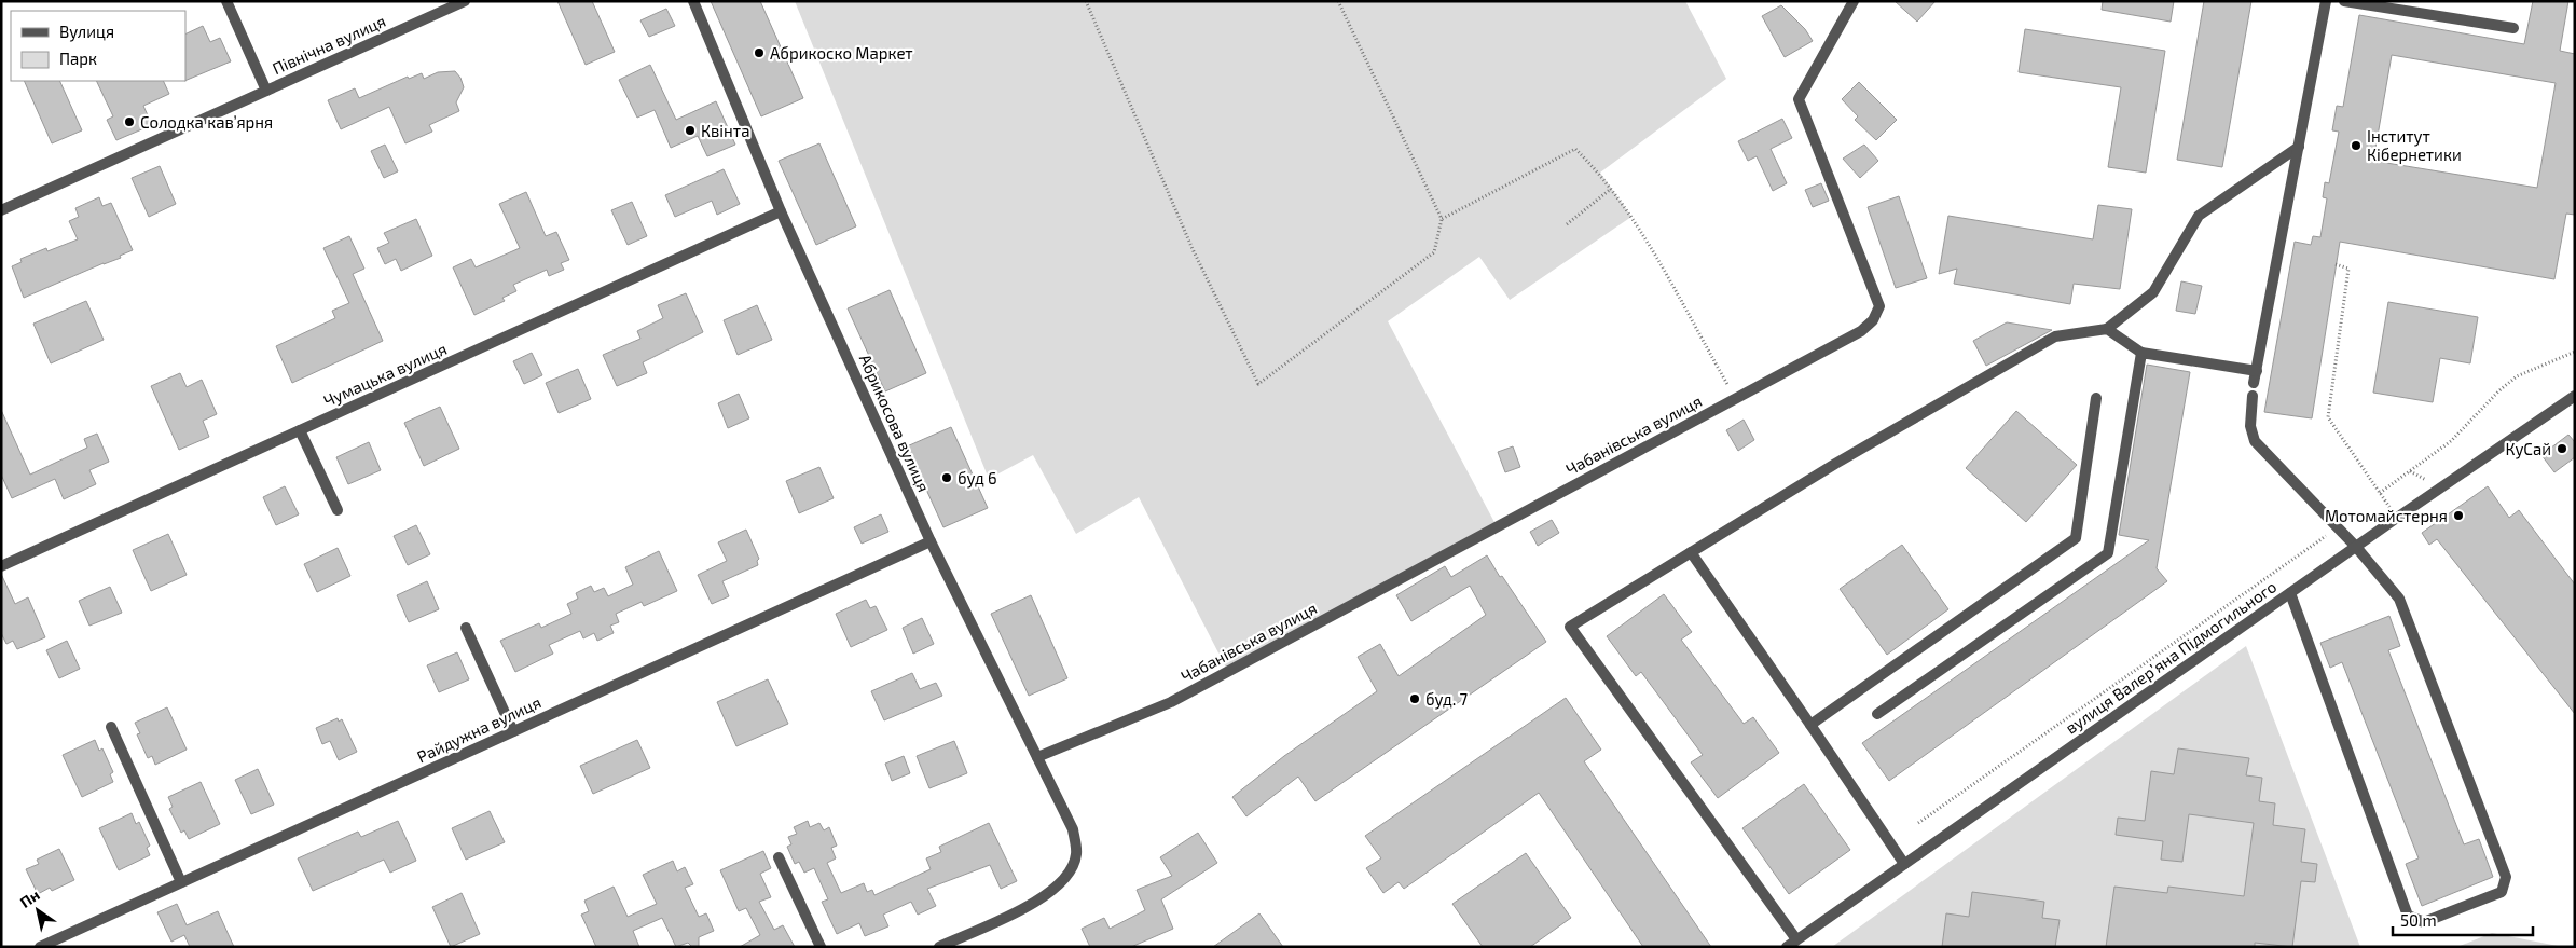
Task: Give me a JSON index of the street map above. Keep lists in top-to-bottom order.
{
  "streets": {
    "street": [
      "Північна вулиця",
      "Чумацька вулиця",
      "Абрикосова вулиця",
      "Чабанівська вулиця",
      "вулиця Валерʼяна Підмогильного",
      "Райдужна вулиця"
    ]
  },
  "crossings": [
    ["Чумацька вулиця", "Абрикосова вулиця"],
    ["Абрикосова вулиця", "Чабанівська вулиця"],
    ["Абрикосова вулиця", "Райдужна вулиця"]
  ],
  "places": [
    "Абрикоско Маркет",
    "Солодка кав’ярня",
    "Квінта",
    "Інститут Кібернетики",
    "КуСай",
    "буд 6",
    "Мотомайстерня",
    "буд. 7"
  ],
  "legend": ["Вулиця", "Парк"],
  "scale_bar": "50 m",
  "north": "top left"
}
